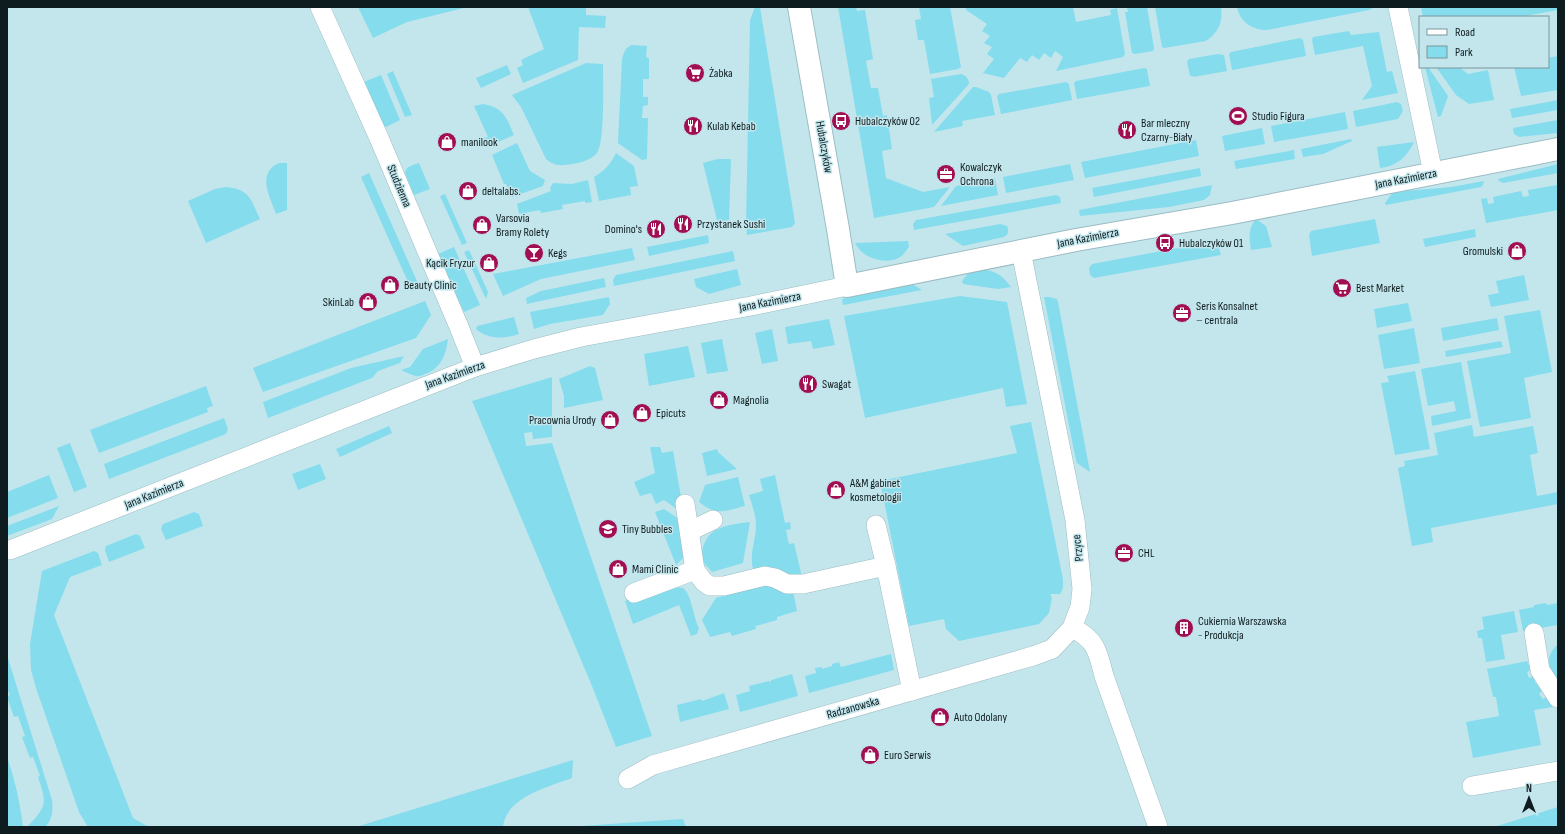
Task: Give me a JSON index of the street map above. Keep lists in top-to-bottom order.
{
  "streets": {
    "street": [
      "Hubalczyków",
      "Jana Kazimierza",
      "Studzienna",
      "Przyce",
      "Radzanowska"
    ]
  },
  "crossings": [
    ["Hubalczyków", "Jana Kazimierza"],
    ["Jana Kazimierza", "Studzienna"],
    ["Jana Kazimierza", "Przyce"],
    ["Przyce", "Radzanowska"]
  ],
  "places": {
    "supermarket": ["Żabka", "Best Market"],
    "sports": ["Studio Figura"],
    "bus stop": ["Hubalczyków 02", "Hubalczyków 01"],
    "restaurant": [
      "Kulab Kebab",
      "Bar mleczny Czarny-Biały",
      "Przystanek Sushi",
      "Domino's",
      "Swagat"
    ],
    "shop": [
      "manilook",
      "deltalabs.",
      "Varsovia Bramy Rolety",
      "Gromulski",
      "Kącik Fryzur",
      "Beauty Clinic",
      "SkinLab",
      "Magnolia",
      "Epicuts",
      "Pracownia Urody",
      "A&M gabinet kosmetologii",
      "Mami Clinic",
      "Auto Odolany",
      "Euro Serwis"
    ],
    "office": ["Kowalczyk Ochrona", "Seris Konsalnet – centrala", "CHL"],
    "bar": ["Kegs"],
    "school or university": ["Tiny Bubbles"],
    "building": ["Cukiernia Warszawska - Produkcja"]
  },
  "legend": ["Road", "Park"],
  "north": "top"
}
